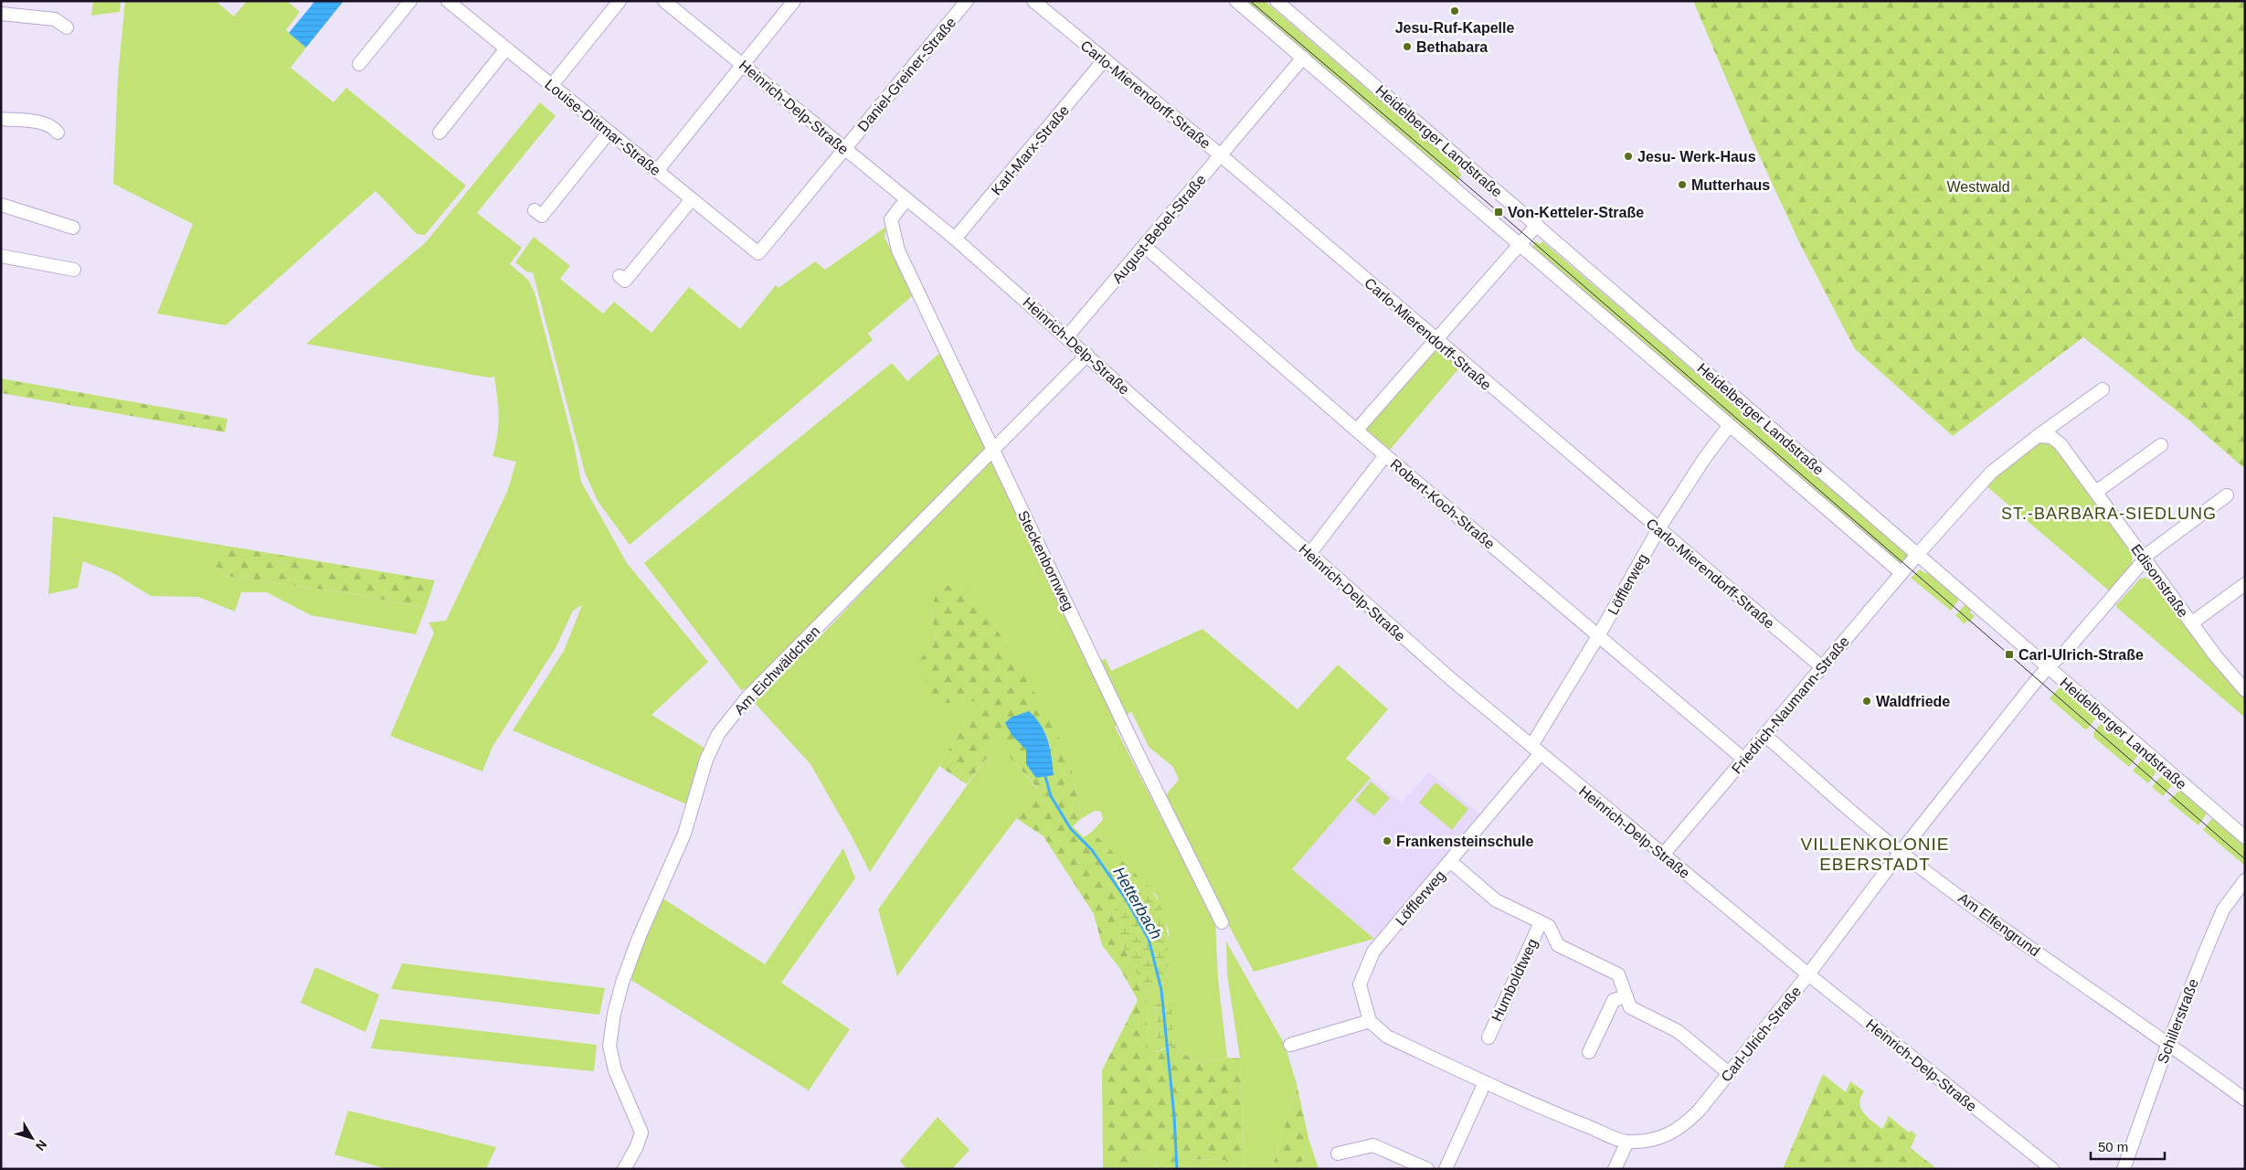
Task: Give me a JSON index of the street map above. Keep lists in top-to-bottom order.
{
  "streets": {
    "street": [
      "Daniel-Greiner-Straße",
      "Carlo-Mierendorff-Straße",
      "Heinrich-Delp-Straße",
      "Louise-Dittmar-Straße",
      "Heidelberger Landstraße",
      "Karl-Marx-Straße",
      "August-Bebel-Straße",
      "Robert-Koch-Straße",
      "Steckenbornweg",
      "Edisonstraße",
      "Löfflerweg",
      "Am Eichwäldchen",
      "Friedrich-Naumann-Straße",
      "Am Elfengrund",
      "Humboldtweg",
      "Schillerstraße",
      "Carl-Ulrich-Straße"
    ]
  },
  "crossings": [
    ["Daniel-Greiner-Straße", "Heinrich-Delp-Straße"],
    ["Daniel-Greiner-Straße", "Louise-Dittmar-Straße"],
    ["Carlo-Mierendorff-Straße", "Karl-Marx-Straße"],
    ["Carlo-Mierendorff-Straße", "August-Bebel-Straße"],
    ["Carlo-Mierendorff-Straße", "Löfflerweg"],
    ["Carlo-Mierendorff-Straße", "Friedrich-Naumann-Straße"],
    ["Heinrich-Delp-Straße", "Karl-Marx-Straße"],
    ["Heinrich-Delp-Straße", "August-Bebel-Straße"],
    ["Heinrich-Delp-Straße", "Steckenbornweg"],
    ["Heinrich-Delp-Straße", "Löfflerweg"],
    ["Heinrich-Delp-Straße", "Am Eichwäldchen"],
    ["Heinrich-Delp-Straße", "Friedrich-Naumann-Straße"],
    ["Heinrich-Delp-Straße", "Carl-Ulrich-Straße"],
    ["Heidelberger Landstraße", "August-Bebel-Straße"],
    ["Heidelberger Landstraße", "Löfflerweg"],
    ["Heidelberger Landstraße", "Friedrich-Naumann-Straße"],
    ["Heidelberger Landstraße", "Carl-Ulrich-Straße"],
    ["August-Bebel-Straße", "Robert-Koch-Straße"],
    ["Robert-Koch-Straße", "Löfflerweg"],
    ["Robert-Koch-Straße", "Friedrich-Naumann-Straße"],
    ["Steckenbornweg", "Am Eichwäldchen"],
    ["Edisonstraße", "Carl-Ulrich-Straße"],
    ["Löfflerweg", "Humboldtweg"],
    ["Löfflerweg", "Carl-Ulrich-Straße"],
    ["Friedrich-Naumann-Straße", "Am Elfengrund"],
    ["Am Elfengrund", "Schillerstraße"],
    ["Am Elfengrund", "Carl-Ulrich-Straße"],
    ["Humboldtweg", "Carl-Ulrich-Straße"]
  ],
  "districts": ["ST.-BARBARA-SIEDLUNG", "VILLENKOLONIE EBERSTADT"],
  "water": ["Hetterbach"],
  "parks": ["Westwald"],
  "places": {
    "other": [
      "Jesu-Ruf-Kapelle",
      "Bethabara",
      "Jesu- Werk-Haus",
      "Mutterhaus",
      "Waldfriede",
      "Frankensteinschule"
    ],
    "transit": ["Von-Ketteler-Straße", "Carl-Ulrich-Straße"]
  },
  "scale_bar": "50 m",
  "north": "bottom right"
}
